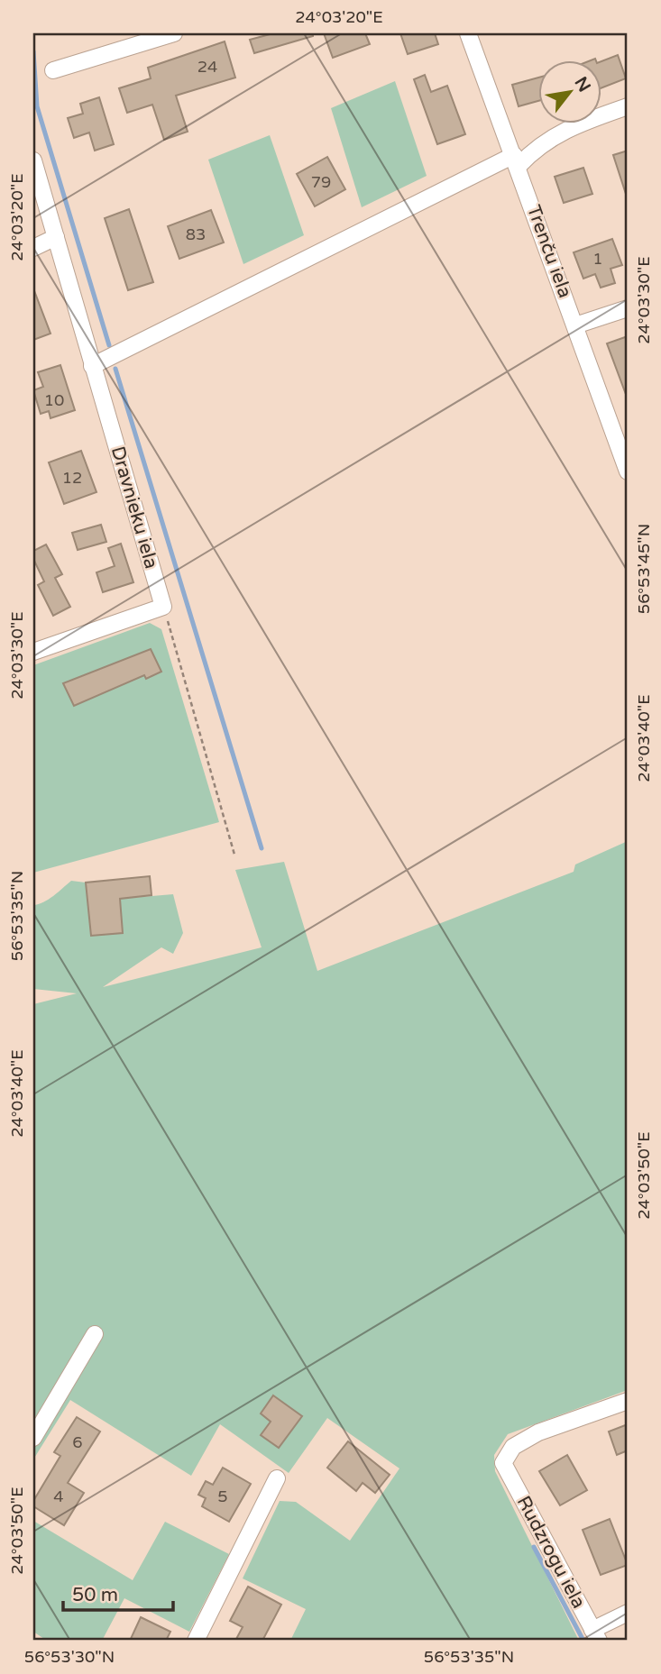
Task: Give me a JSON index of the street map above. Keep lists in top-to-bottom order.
{
  "streets": {
    "street": ["Trenču iela", "Dravnieku iela", "Rudzrogu iela"]
  },
  "house_numbers": [
    "24",
    "79",
    "83",
    "1",
    "10",
    "12",
    "6",
    "4",
    "5"
  ],
  "scale_bar": "50 m",
  "north": "top right",
  "coordinates": [
    "24°03'20\"E",
    "24°03'30\"E",
    "56°53'45\"N",
    "24°03'40\"E",
    "56°53'35\"N",
    "24°03'50\"E",
    "56°53'30\"N"
  ]
}
